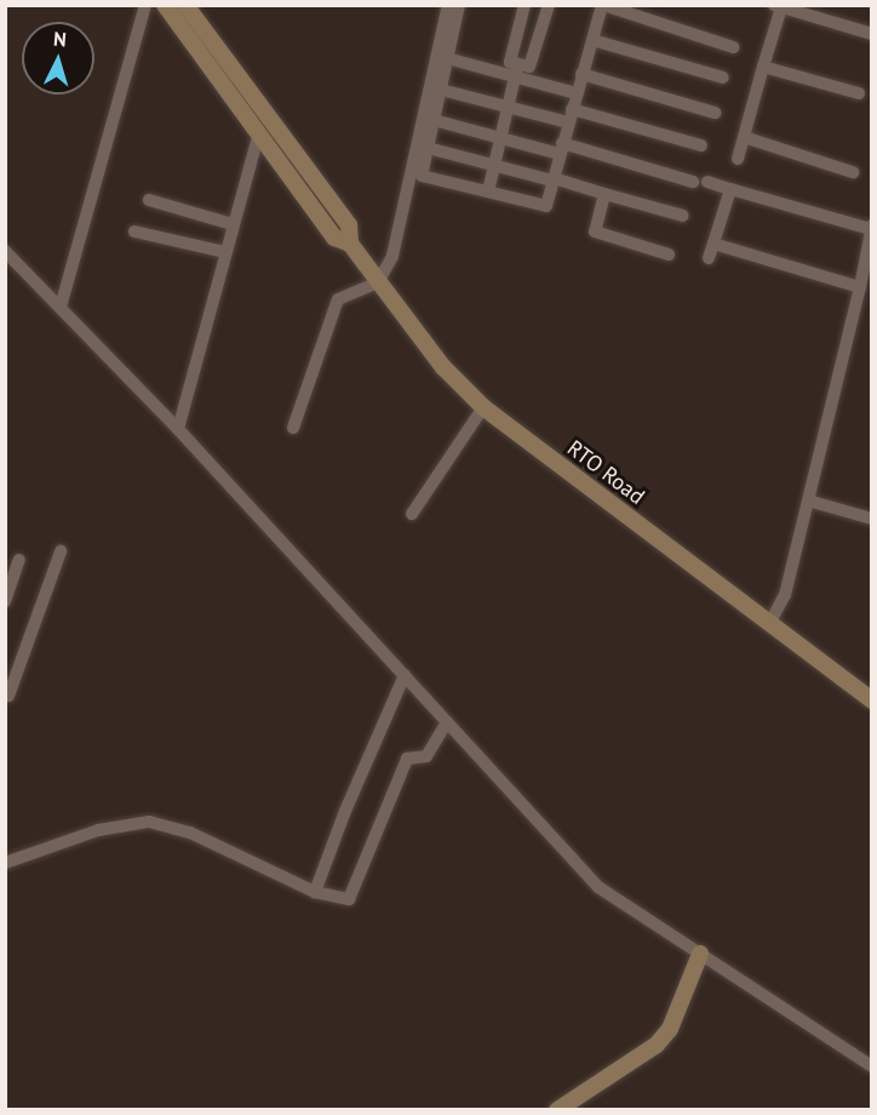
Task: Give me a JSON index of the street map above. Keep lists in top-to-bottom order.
{
  "streets": {
    "street": ["RTO Road"]
  },
  "north": "top"
}
